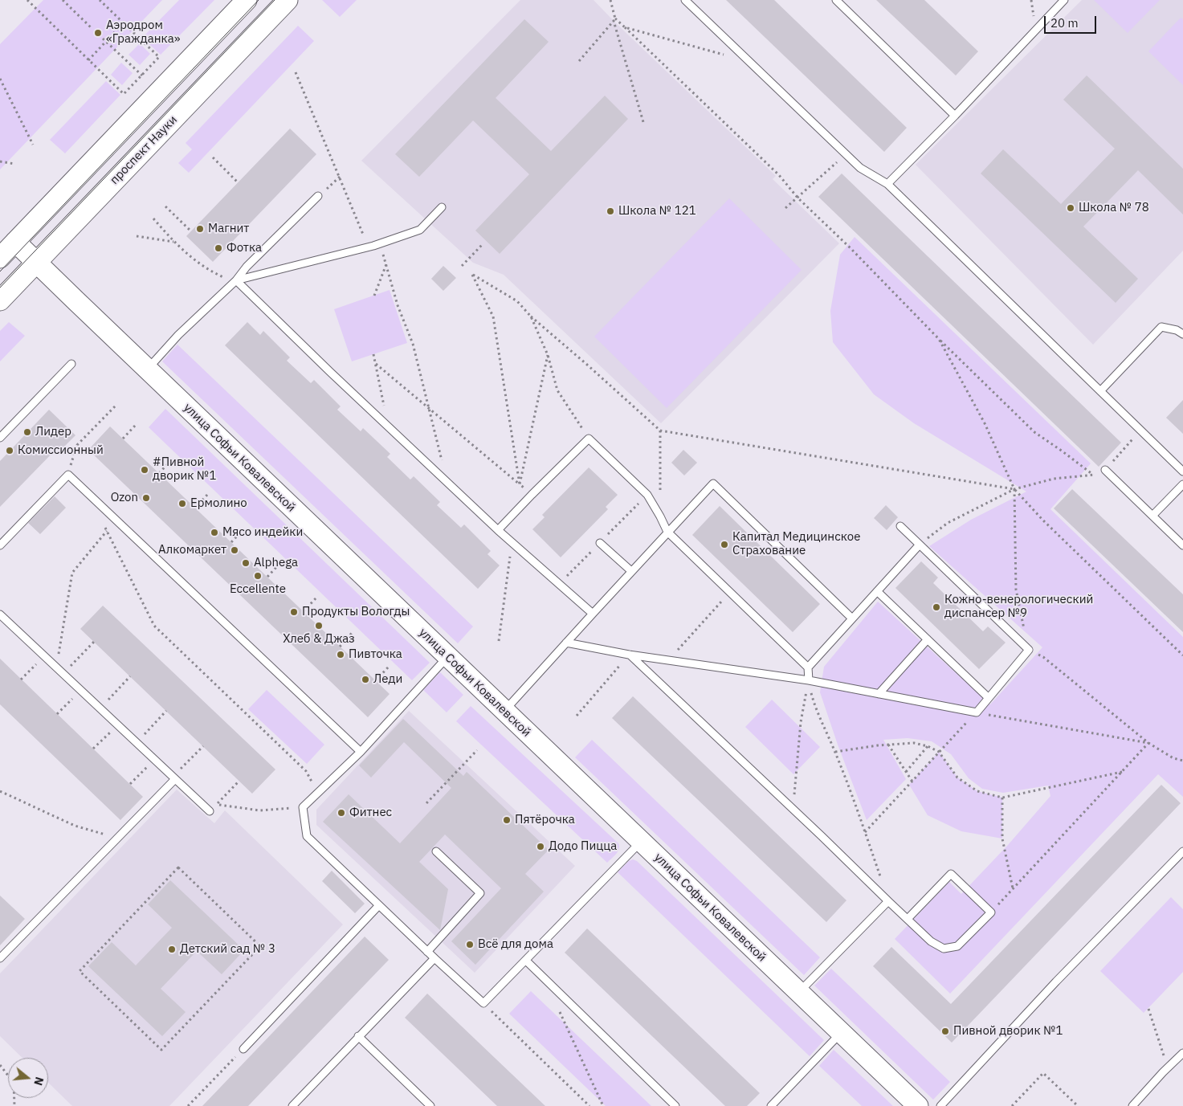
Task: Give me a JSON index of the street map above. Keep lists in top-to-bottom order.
{
  "streets": {
    "street": ["проспект Науки", "улица Софьи Ковалевской"]
  },
  "crossings": [
    ["проспект Науки", "улица Софьи Ковалевской"]
  ],
  "places": [
    "Аэродром «Гражданка»",
    "Школа № 78",
    "Школа № 121",
    "Магнит",
    "Фотка",
    "Лидер",
    "Комиссионный",
    "#Пивной дворик №1",
    "Ozon",
    "Ермолино",
    "Мясо индейки",
    "Капитал Медицинское Страхование",
    "Алкомаркет",
    "Alphega",
    "Eccellente",
    "Кожно-венерологический диспансер №9",
    "Продукты Вологды",
    "Хлеб & Джаз",
    "Пивточка",
    "Леди",
    "Фитнес",
    "Пятёрочка",
    "Додо Пицца",
    "Всё для дома",
    "Детский сад № 3",
    "Пивной дворик №1"
  ],
  "scale_bar": "20 m",
  "north": "right"
}
